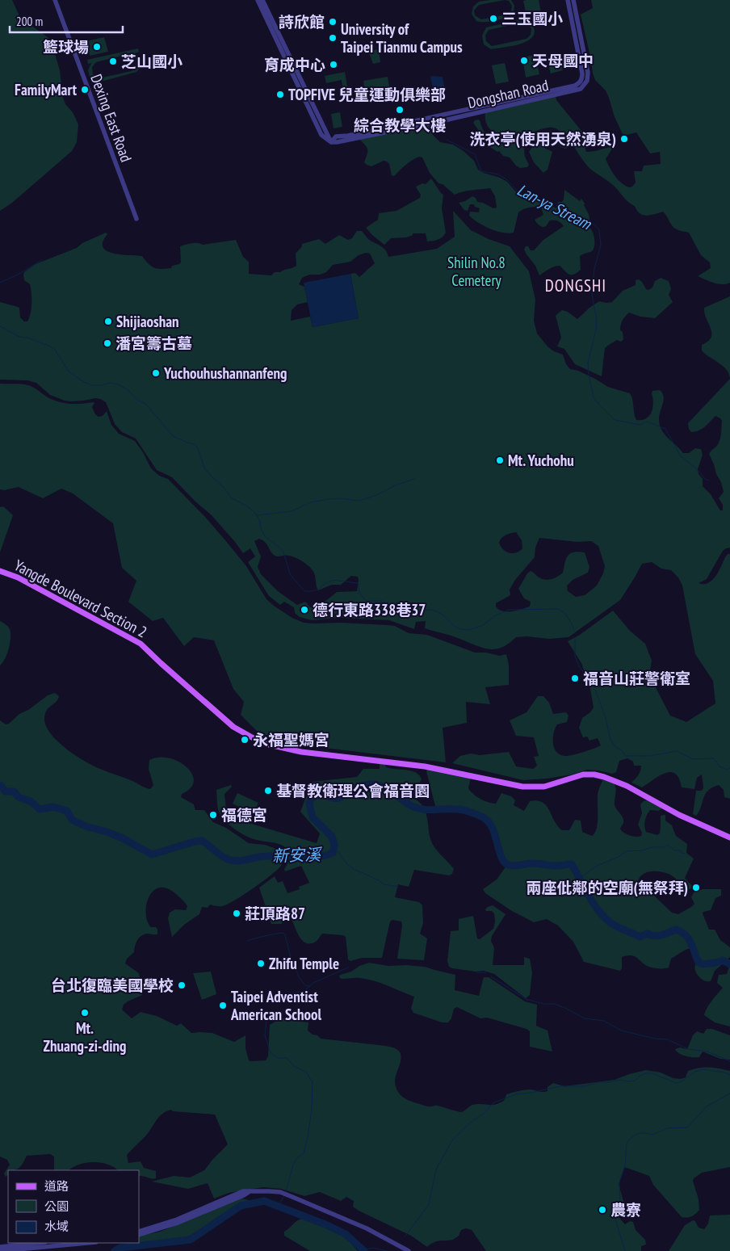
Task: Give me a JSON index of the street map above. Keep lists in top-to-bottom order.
{
  "streets": {
    "main road": ["Yangde Boulevard Section 2"],
    "street": ["Dongshan Road", "Dexing East Road"]
  },
  "districts": ["DONGSHI"],
  "water": ["Lan-ya Stream", "新安溪"],
  "parks": ["Shilin No.8 Cemetery"],
  "places": [
    "三玉國小",
    "詩欣館",
    "University of Taipei Tianmu Campus",
    "籃球場",
    "天母國中",
    "芝山國小",
    "育成中心",
    "FamilyMart",
    "TOPFIVE 兒童運動俱樂部",
    "綜合教學大樓",
    "洗衣亭(使用天然湧泉)",
    "Shijiaoshan",
    "潘宮籌古墓",
    "Yuchouhushannanfeng",
    "Mt. Yuchohu",
    "德行東路338巷37",
    "福音山莊警衛室",
    "永福聖媽宮",
    "基督教衛理公會福音園",
    "福德宮",
    "兩座仳鄰的空廟(無祭拜)",
    "莊頂路87",
    "Zhifu Temple",
    "台北復臨美國學校",
    "Taipei Adventist American School",
    "Mt. Zhuang-zi-ding",
    "農寮"
  ],
  "legend": ["道路", "公園", "水域"],
  "scale_bar": "200 m"
}
